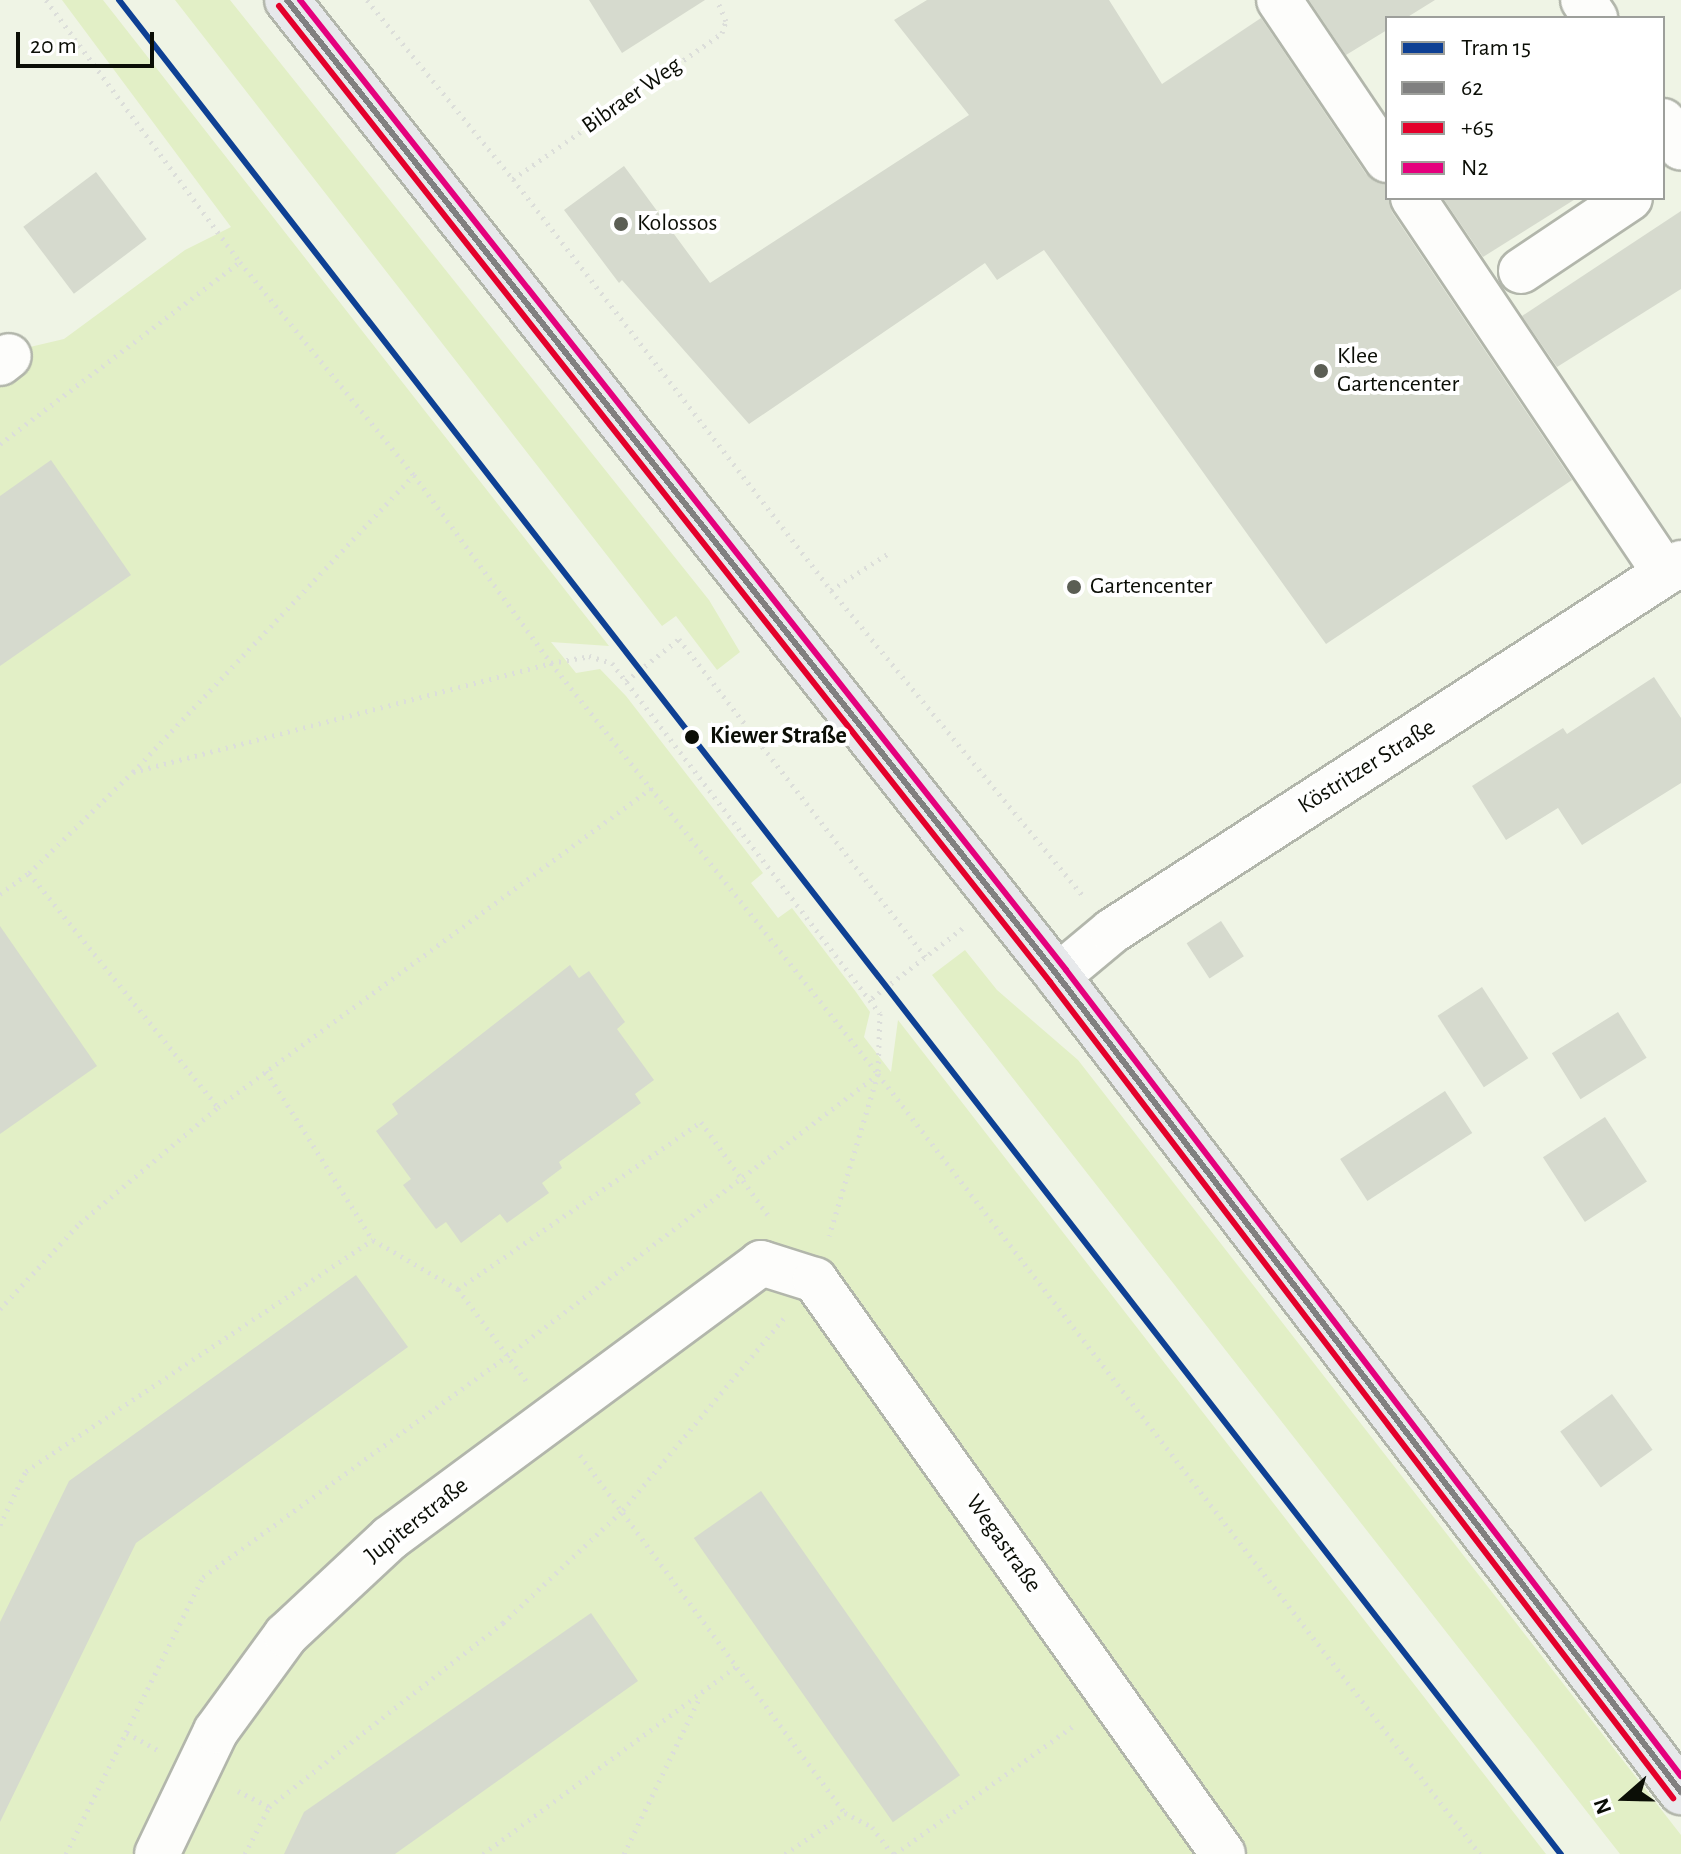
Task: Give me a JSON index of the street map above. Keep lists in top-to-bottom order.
{
  "streets": {
    "street": ["Köstritzer Straße", "Jupiterstraße", "Wegastraße"],
    "path": ["Bibraer Weg"]
  },
  "crossings": [
    ["Jupiterstraße", "Wegastraße"]
  ],
  "places": [
    "Kolossos",
    "Klee Gartencenter",
    "Gartencenter",
    "Kiewer Straße"
  ],
  "lines": [
    "tram line 15",
    "transit line 62",
    "transit line N2",
    "transit line +65"
  ],
  "legend": [
    "Tram 15",
    "62",
    "+65",
    "N2"
  ],
  "scale_bar": "20 m",
  "north": "left"
}
